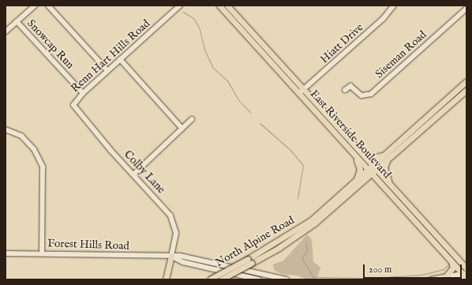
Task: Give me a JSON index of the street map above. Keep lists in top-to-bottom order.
{
  "streets": {
    "main road": ["East Riverside Boulevard", "North Alpine Road"],
    "street": [
      "Hiatt Drive",
      "Snowcap Run",
      "Siseman Road",
      "Renn Hart Hills Road",
      "Colby Lane",
      "Forest Hills Road"
    ]
  },
  "crossings": [
    ["Hiatt Drive", "East Riverside Boulevard"],
    ["Snowcap Run", "Renn Hart Hills Road"],
    ["Renn Hart Hills Road", "Colby Lane"],
    ["East Riverside Boulevard", "North Alpine Road"],
    ["Colby Lane", "Forest Hills Road"]
  ],
  "scale_bar": "200 m"
}
